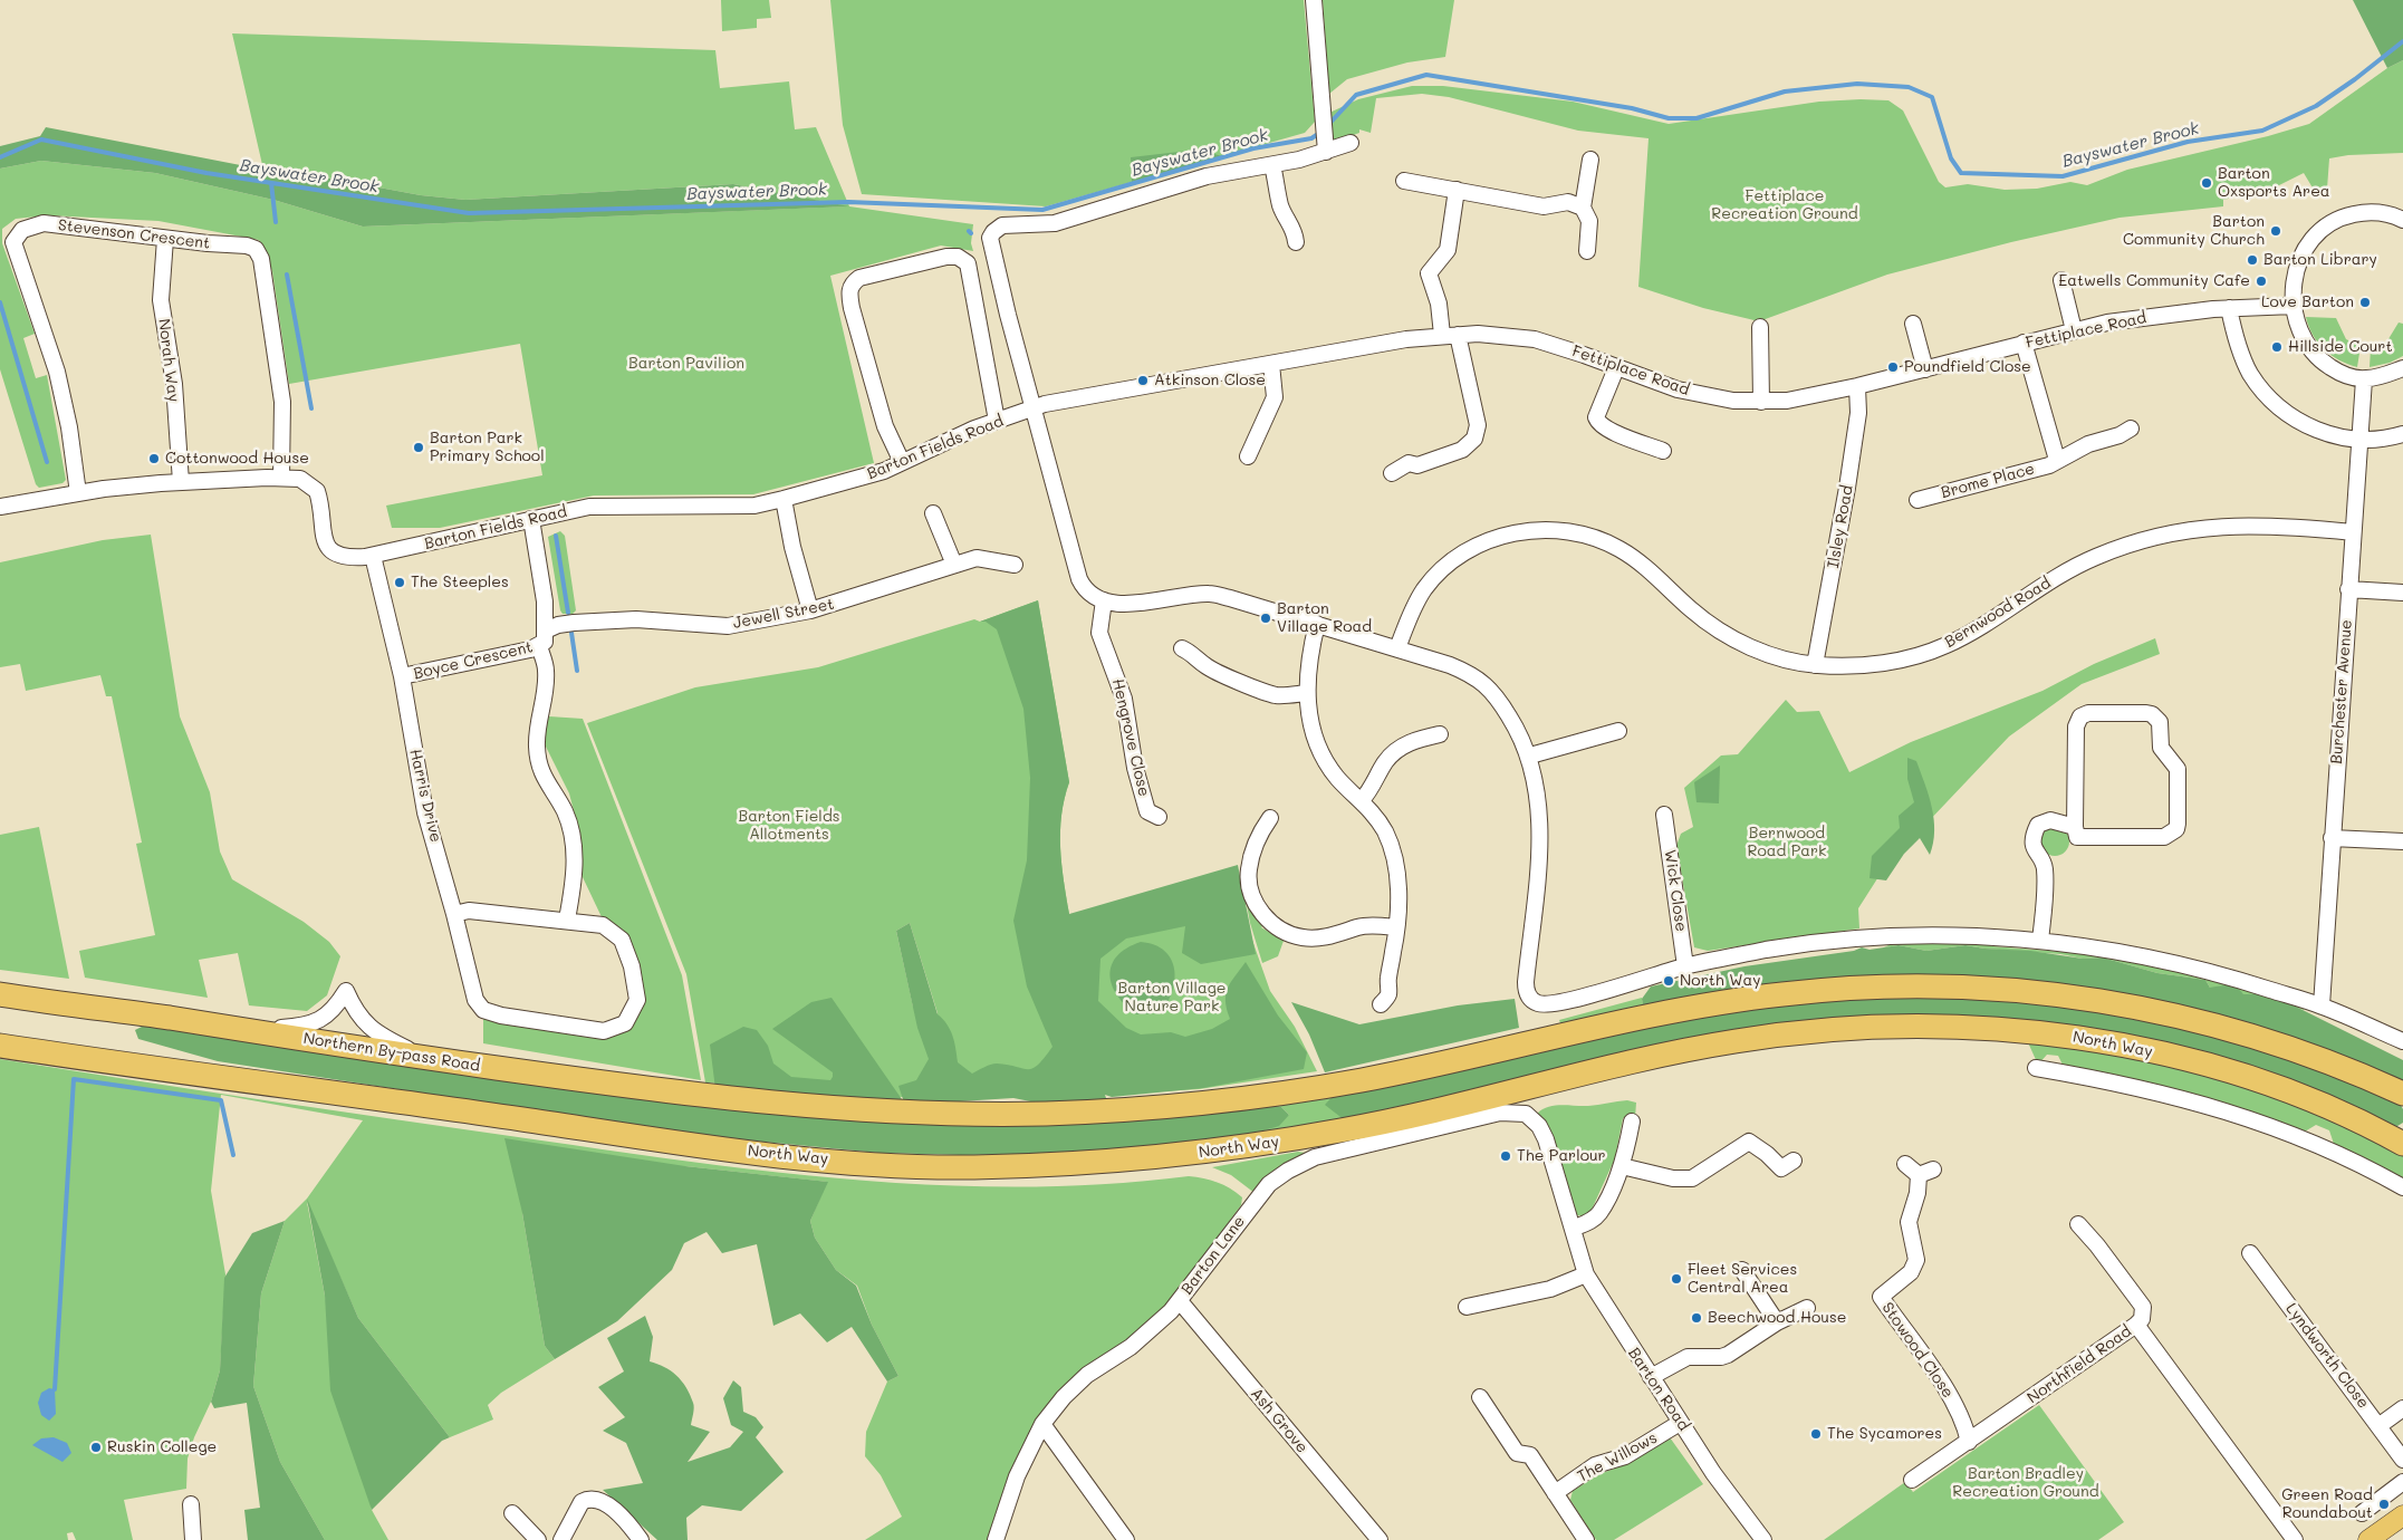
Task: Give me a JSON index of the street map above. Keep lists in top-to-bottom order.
{
  "streets": {
    "highway": ["North Way", "Northern By-pass Road"],
    "street": [
      "Stevenson Crescent",
      "Fettiplace Road",
      "Norah Way",
      "Barton Fields Road",
      "Brome Place",
      "Ilsley Road",
      "Bernwood Road",
      "Jewell Street",
      "Boyce Crescent",
      "Burchester Avenue",
      "Hengrove Close",
      "Harris Drive",
      "Wick Close",
      "Barton Lane",
      "Stowood Close",
      "Lyndworth Close",
      "Northfield Road",
      "Barton Road",
      "Ash Grove",
      "The Willows"
    ]
  },
  "crossings": [
    ["Stevenson Crescent", "Norah Way"],
    ["Stevenson Crescent", "Barton Fields Road"],
    ["Fettiplace Road", "Barton Fields Road"],
    ["Fettiplace Road", "Ilsley Road"],
    ["Norah Way", "Barton Fields Road"],
    ["Barton Fields Road", "Boyce Crescent"],
    ["Ilsley Road", "Bernwood Road"],
    ["Bernwood Road", "Burchester Avenue"],
    ["Jewell Street", "Boyce Crescent"],
    ["Boyce Crescent", "Harris Drive"],
    ["Barton Lane", "Barton Road"],
    ["Barton Lane", "Ash Grove"],
    ["Stowood Close", "Northfield Road"],
    ["Barton Road", "The Willows"]
  ],
  "water": ["Bayswater Brook"],
  "parks": [
    "Fettiplace Recreation Ground",
    "Barton Pavilion",
    "Barton Fields Allotments",
    "Bernwood Road Park",
    "Barton Village Nature Park",
    "Barton Bradley Recreation Ground"
  ],
  "places": [
    "Barton Oxsports Area",
    "Barton Community Church",
    "Barton Library",
    "Eatwells Community Cafe",
    "Love Barton",
    "Hillside Court",
    "Poundfield Close",
    "Atkinson Close",
    "Barton Park Primary School",
    "Cottonwood House",
    "The Steeples",
    "Barton Village Road",
    "North Way",
    "The Parlour",
    "Fleet Services Central Area",
    "Beechwood House",
    "The Sycamores",
    "Ruskin College",
    "Green Road Roundabout"
  ]
}
